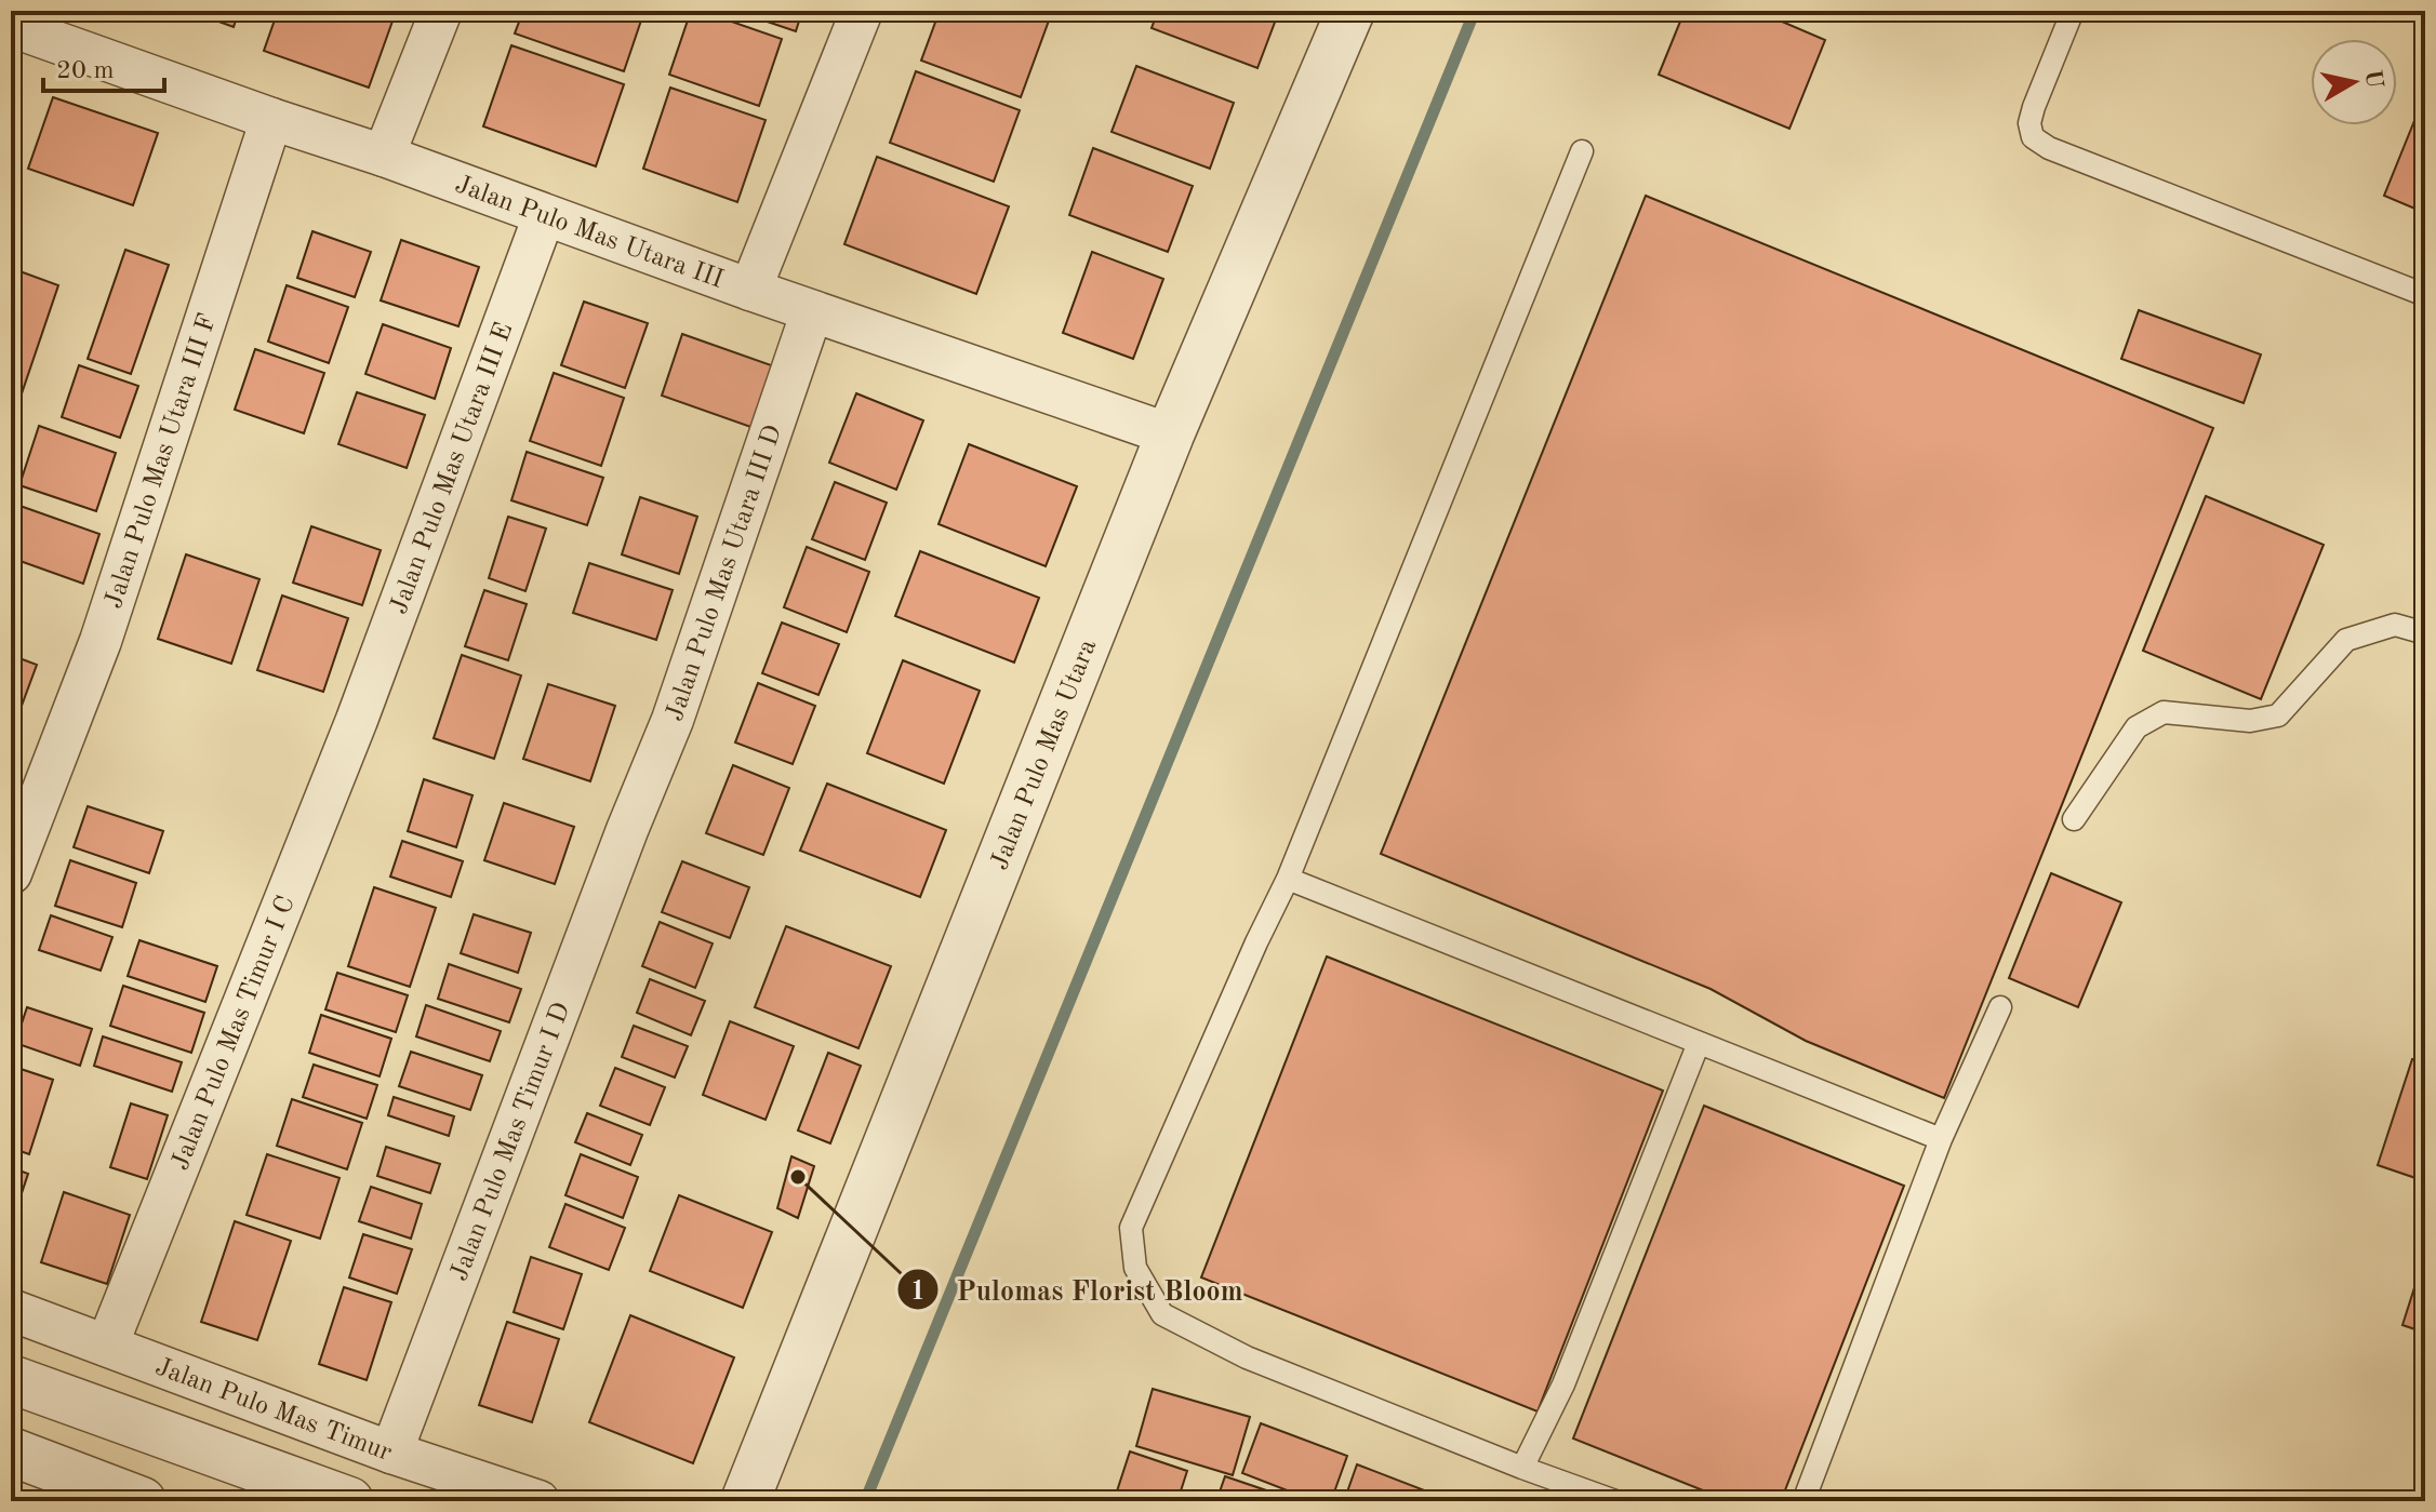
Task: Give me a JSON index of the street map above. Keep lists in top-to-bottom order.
{
  "streets": {
    "street": [
      "Jalan Pulo Mas Utara III",
      "Jalan Pulo Mas Utara III F",
      "Jalan Pulo Mas Utara III E",
      "Jalan Pulo Mas Utara III D",
      "Jalan Pulo Mas Utara",
      "Jalan Pulo Mas Timur I C",
      "Jalan Pulo Mas Timur I D",
      "Jalan Pulo Mas Timur"
    ]
  },
  "crossings": [
    ["Jalan Pulo Mas Utara III", "Jalan Pulo Mas Utara III F"],
    ["Jalan Pulo Mas Utara III", "Jalan Pulo Mas Utara III E"],
    ["Jalan Pulo Mas Utara III", "Jalan Pulo Mas Utara III D"],
    ["Jalan Pulo Mas Utara III", "Jalan Pulo Mas Utara"],
    ["Jalan Pulo Mas Utara III E", "Jalan Pulo Mas Timur I C"],
    ["Jalan Pulo Mas Utara III D", "Jalan Pulo Mas Timur I D"],
    ["Jalan Pulo Mas Timur I C", "Jalan Pulo Mas Timur"],
    ["Jalan Pulo Mas Timur I D", "Jalan Pulo Mas Timur"]
  ],
  "places": ["Pulomas Florist Bloom"],
  "scale_bar": "20 m",
  "north": "right"
}
